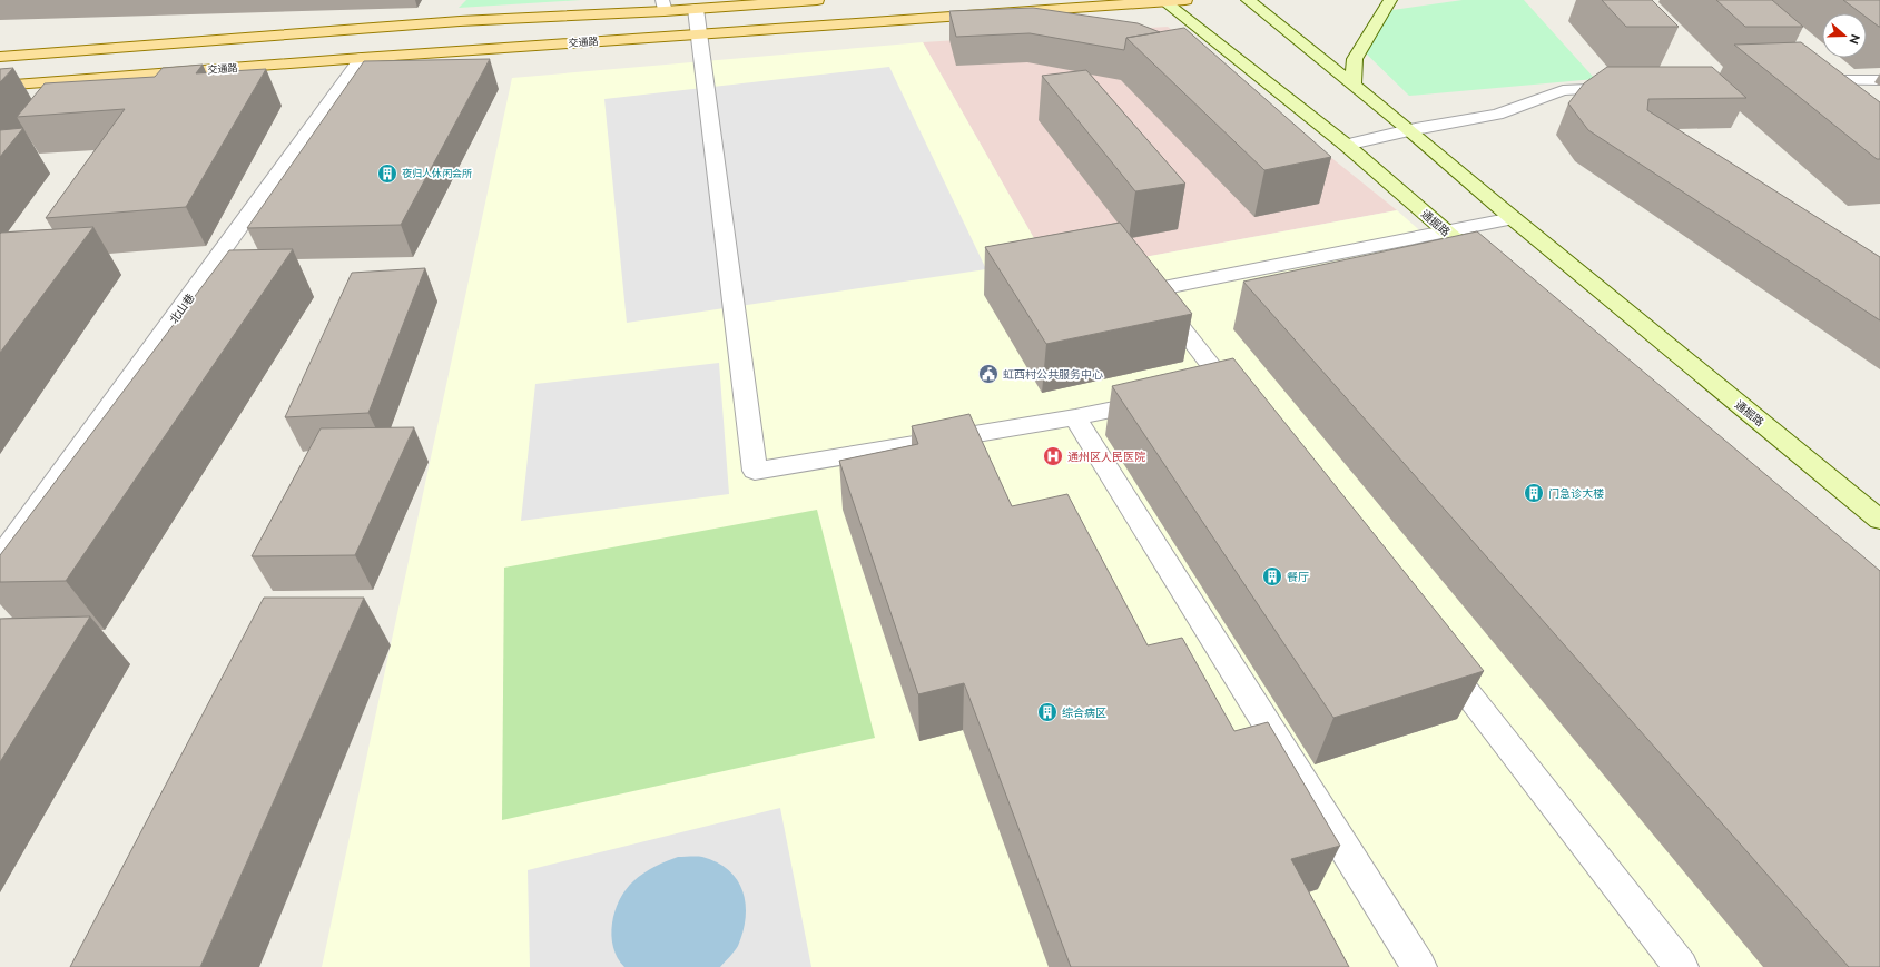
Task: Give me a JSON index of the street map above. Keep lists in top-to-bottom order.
{
  "streets": {
    "main road": ["交通路", "通掘路"],
    "street": ["北山巷"]
  },
  "crossings": [
    ["交通路", "通掘路"],
    ["交通路", "北山巷"]
  ],
  "places": {
    "building": [
      "夜归人休闲会所",
      "门急诊大楼",
      "餐厅",
      "综合病区"
    ],
    "public building": ["虹西村公共服务中心"],
    "hospital": ["通州区人民医院"]
  },
  "north": "right"
}
